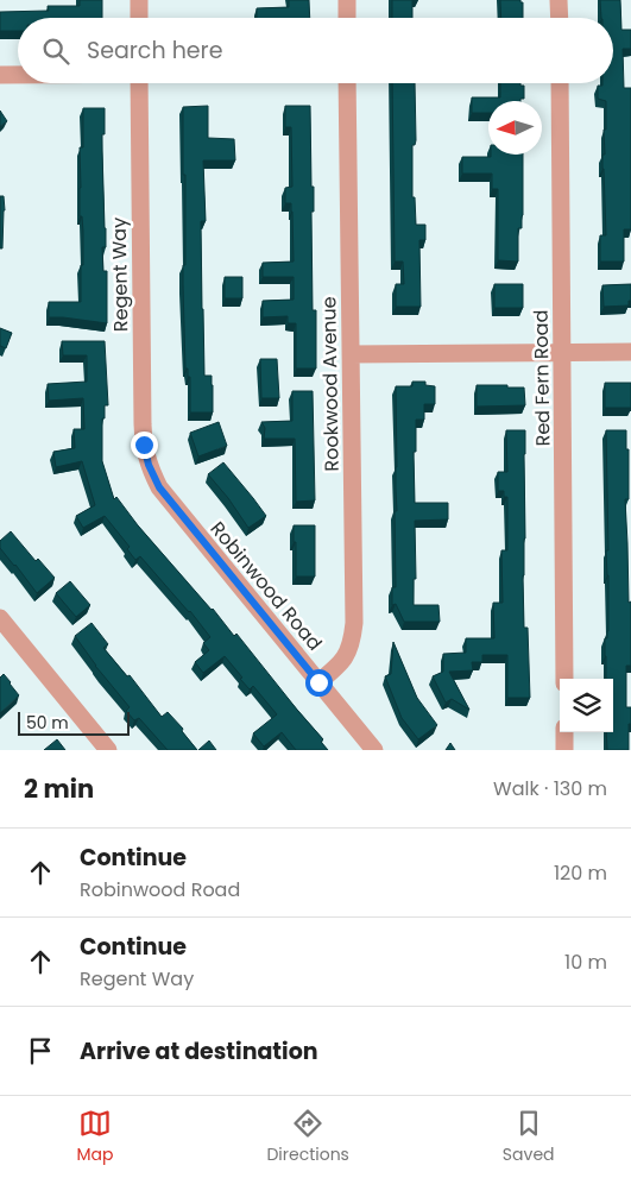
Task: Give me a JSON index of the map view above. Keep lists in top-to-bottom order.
{
  "streets": {
    "street": [
      "Regent Way",
      "Red Fern Road",
      "Rookwood Avenue",
      "Robinwood Road"
    ]
  },
  "crossings": [
    ["Regent Way", "Robinwood Road"],
    ["Rookwood Avenue", "Robinwood Road"]
  ],
  "scale_bar": "50 m",
  "north": "left",
  "page": {
    "search": "Search here",
    "scale": "50 m",
    "heading": ["2 min", "Walk · 130 m"],
    "list": [
      ["Continue", "Robinwood Road", "120 m"],
      ["Continue", "Regent Way", "10 m"],
      "Arrive at destination"
    ],
    "nav": ["Map", "Directions", "Saved"]
  }
}
